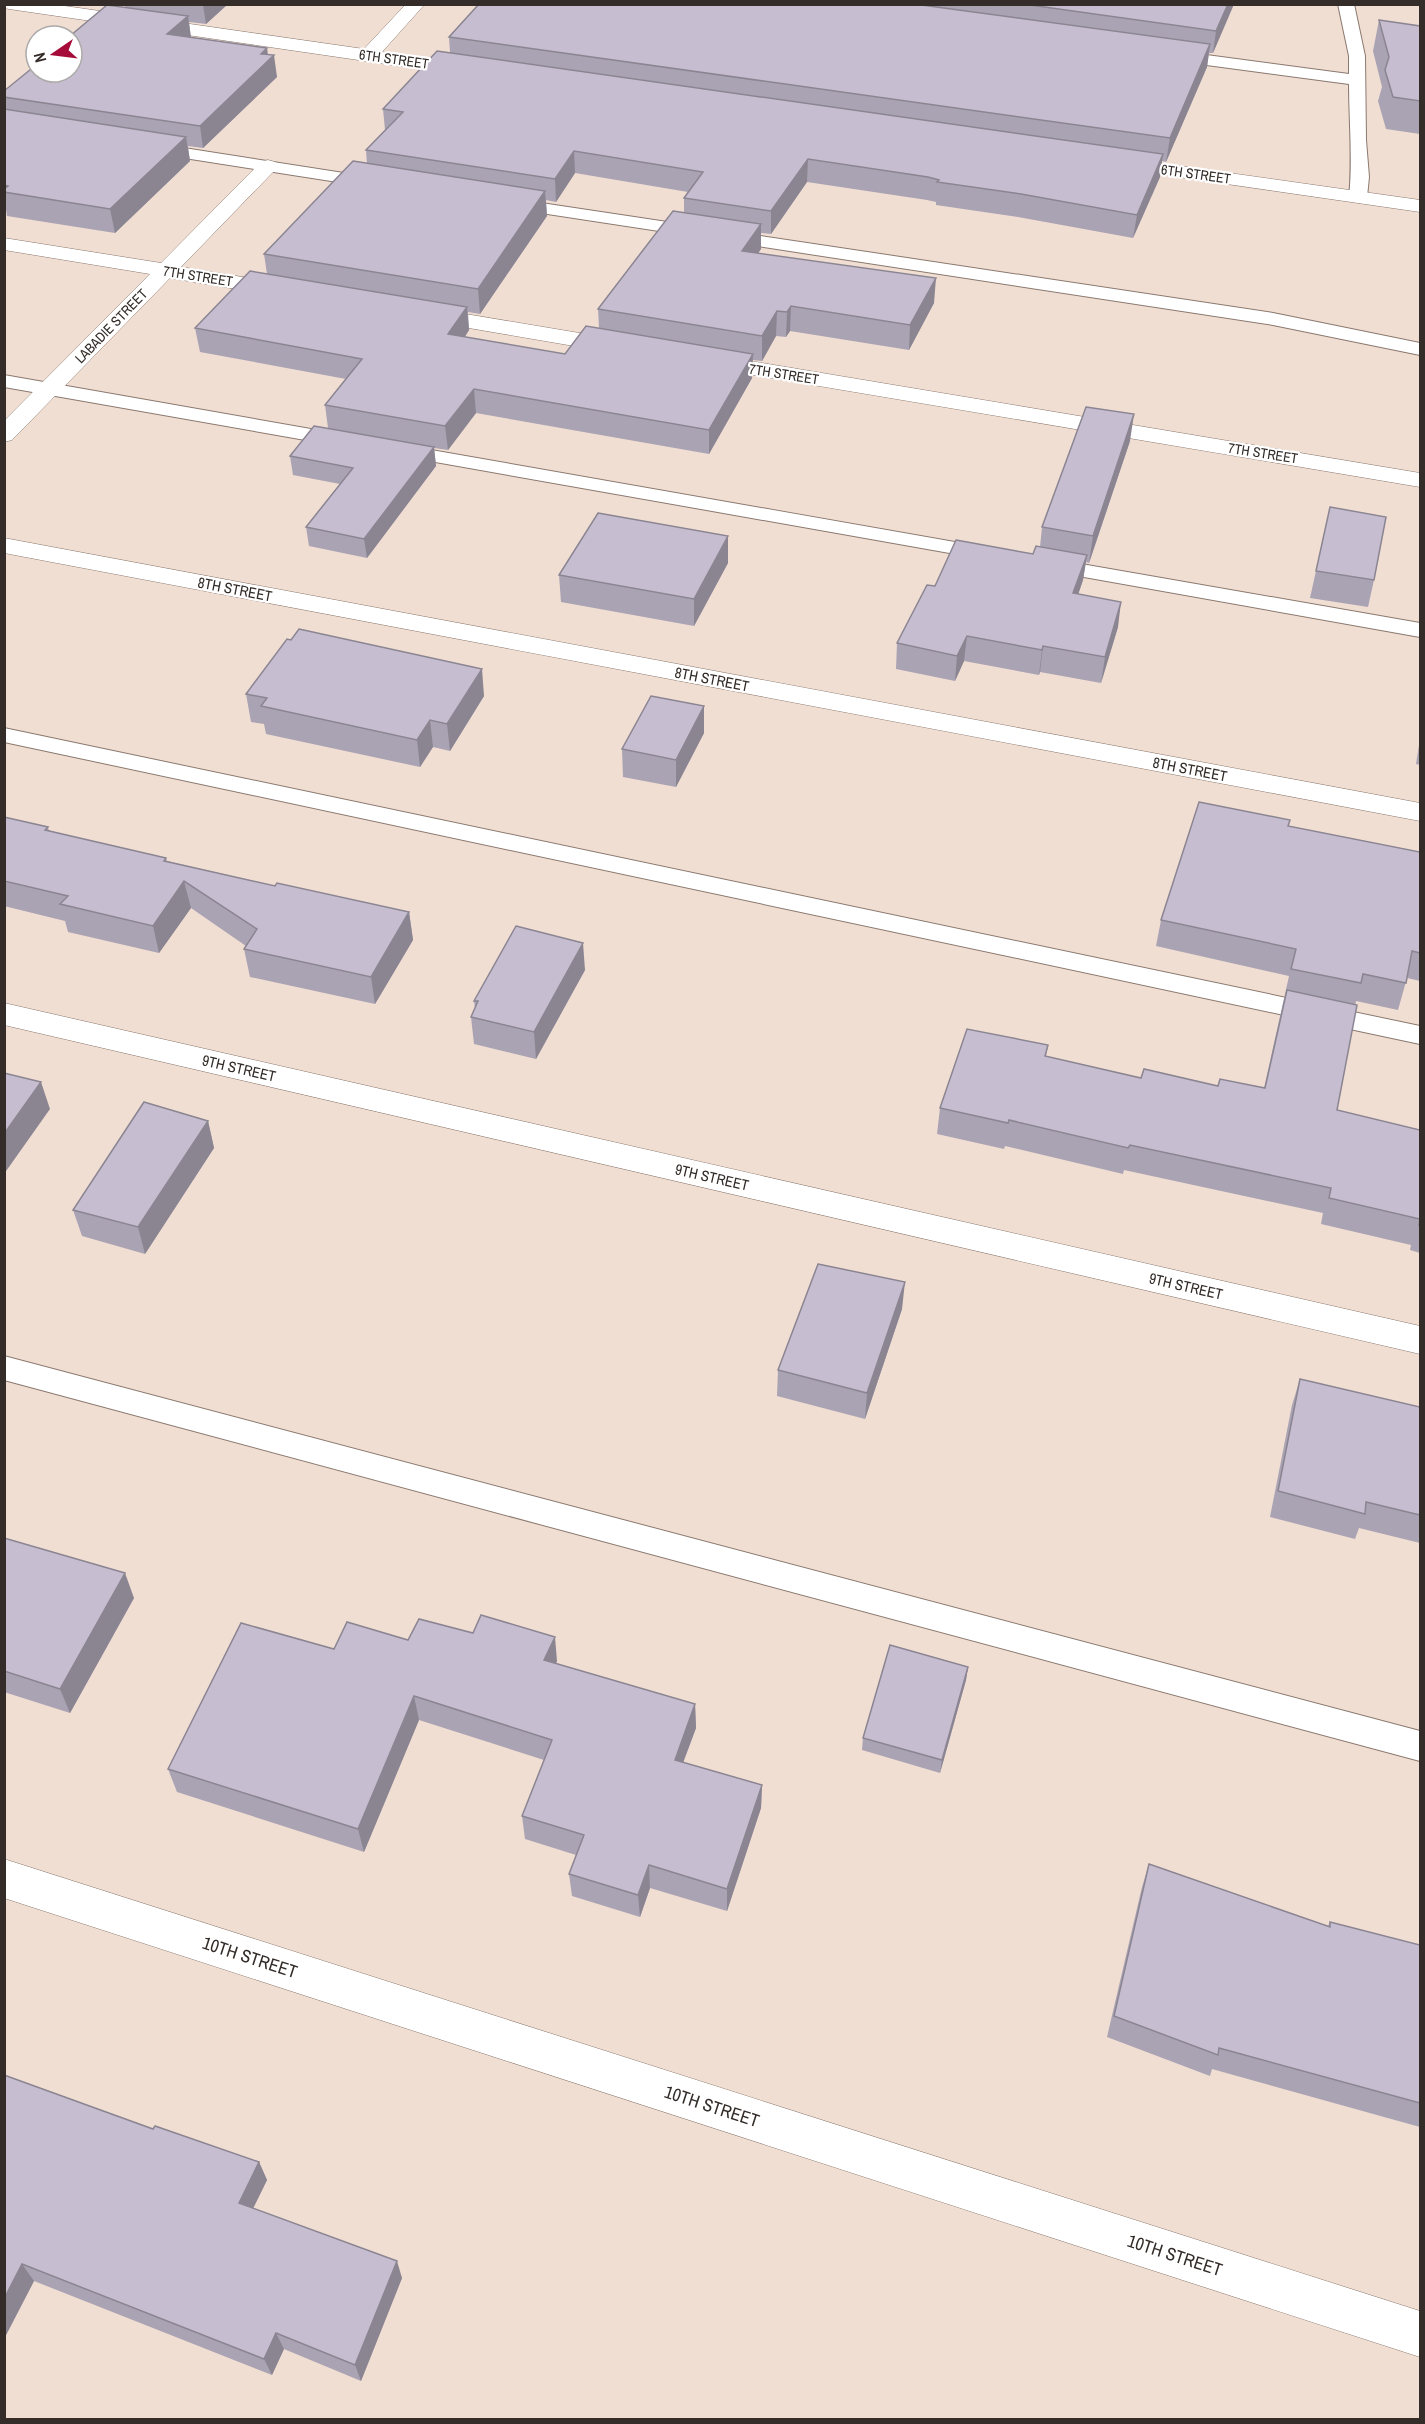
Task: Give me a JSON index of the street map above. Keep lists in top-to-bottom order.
{
  "streets": {
    "street": [
      "6TH STREET",
      "7TH STREET",
      "LABADIE STREET",
      "8TH STREET",
      "9TH STREET",
      "10TH STREET"
    ]
  },
  "crossings": [
    ["7TH STREET", "LABADIE STREET"]
  ],
  "north": "left"
}
